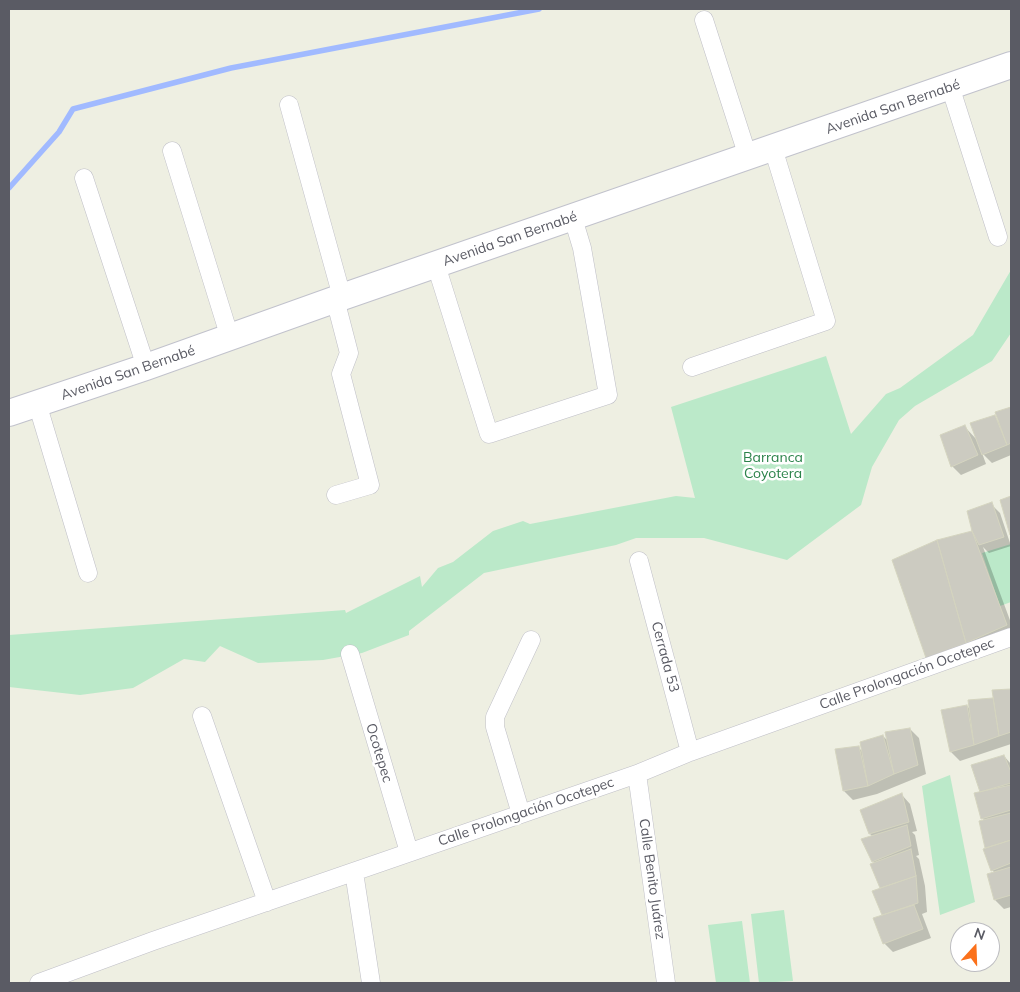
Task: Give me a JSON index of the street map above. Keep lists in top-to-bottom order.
{
  "streets": {
    "main road": ["Avenida San Bernabé"],
    "street": [
      "Cerrada 53",
      "Calle Prolongación Ocotepec",
      "Ocotepec",
      "Calle Benito Juárez"
    ]
  },
  "crossings": [
    ["Cerrada 53", "Calle Prolongación Ocotepec"],
    ["Calle Prolongación Ocotepec", "Ocotepec"],
    ["Calle Prolongación Ocotepec", "Calle Benito Juárez"]
  ],
  "parks": ["Barranca Coyotera"],
  "north": "top"
}
